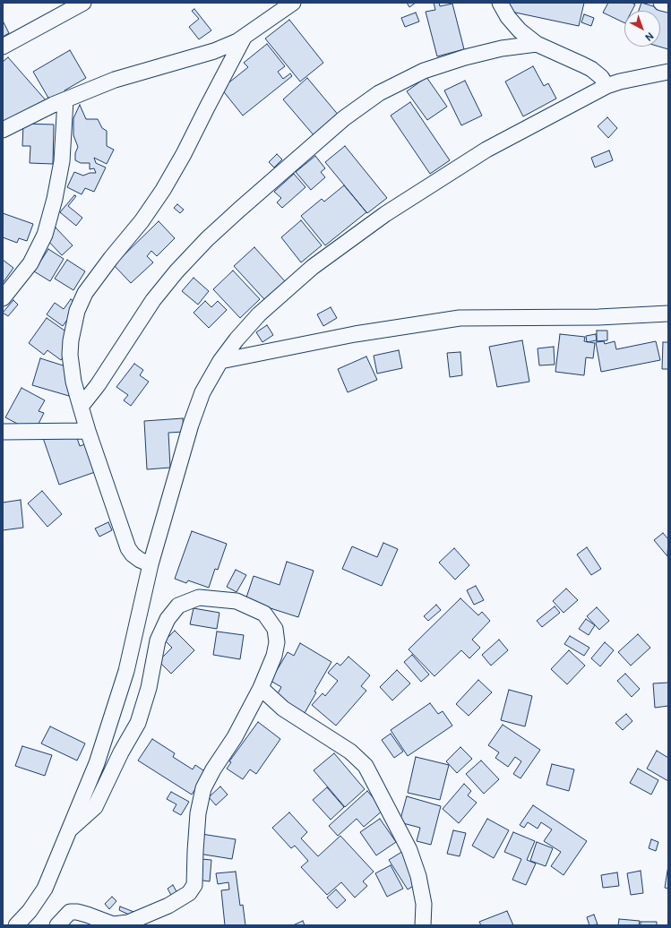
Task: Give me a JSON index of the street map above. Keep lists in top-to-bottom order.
{
  "north": "bottom right"
}
